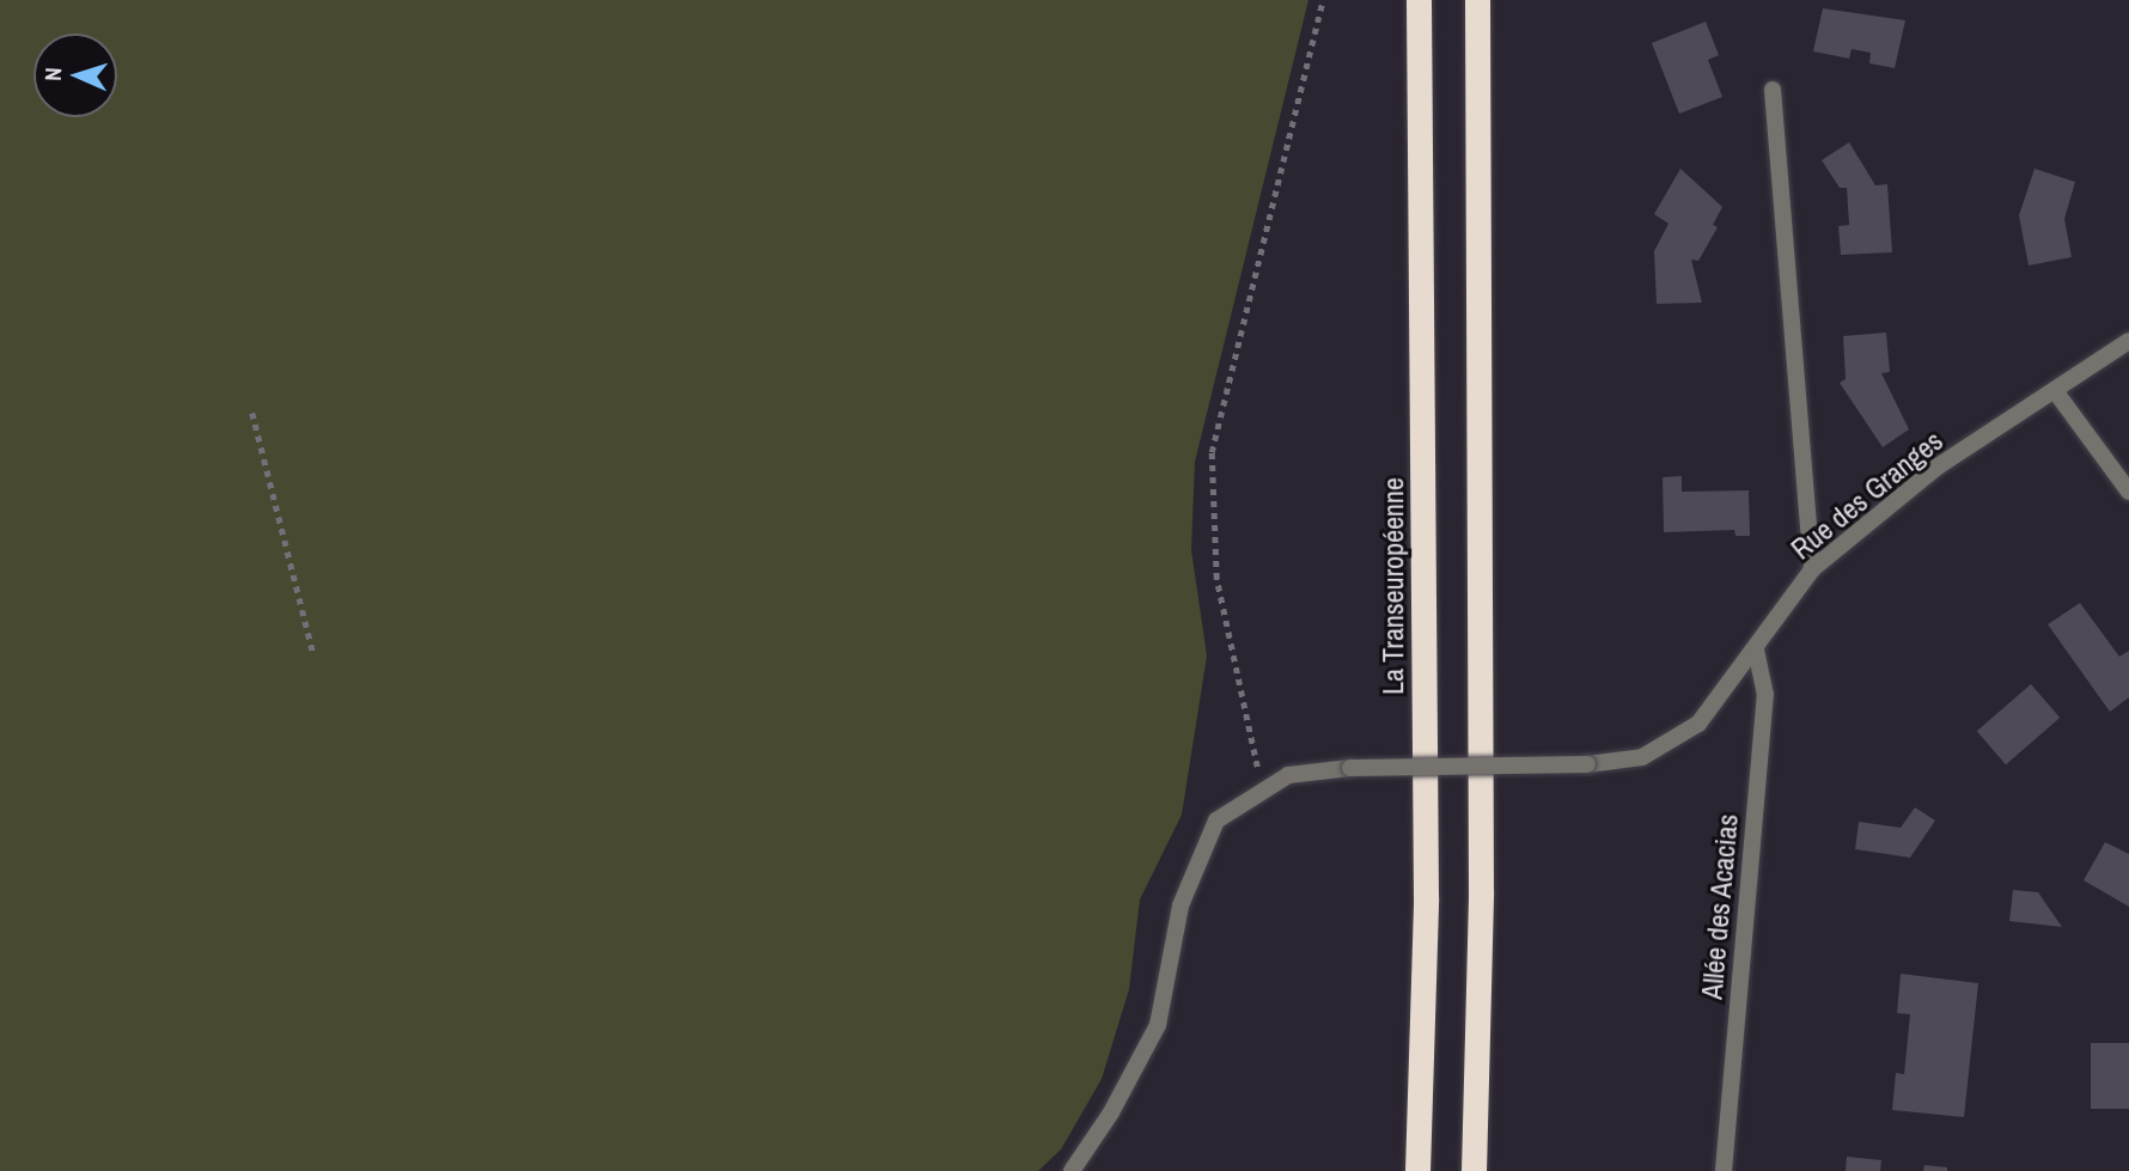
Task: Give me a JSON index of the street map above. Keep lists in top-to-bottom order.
{
  "streets": {
    "highway": ["La Transeuropéenne"],
    "street": ["Rue des Granges", "Allée des Acacias"]
  },
  "crossings": [
    ["Rue des Granges", "Allée des Acacias"]
  ],
  "north": "left"
}
